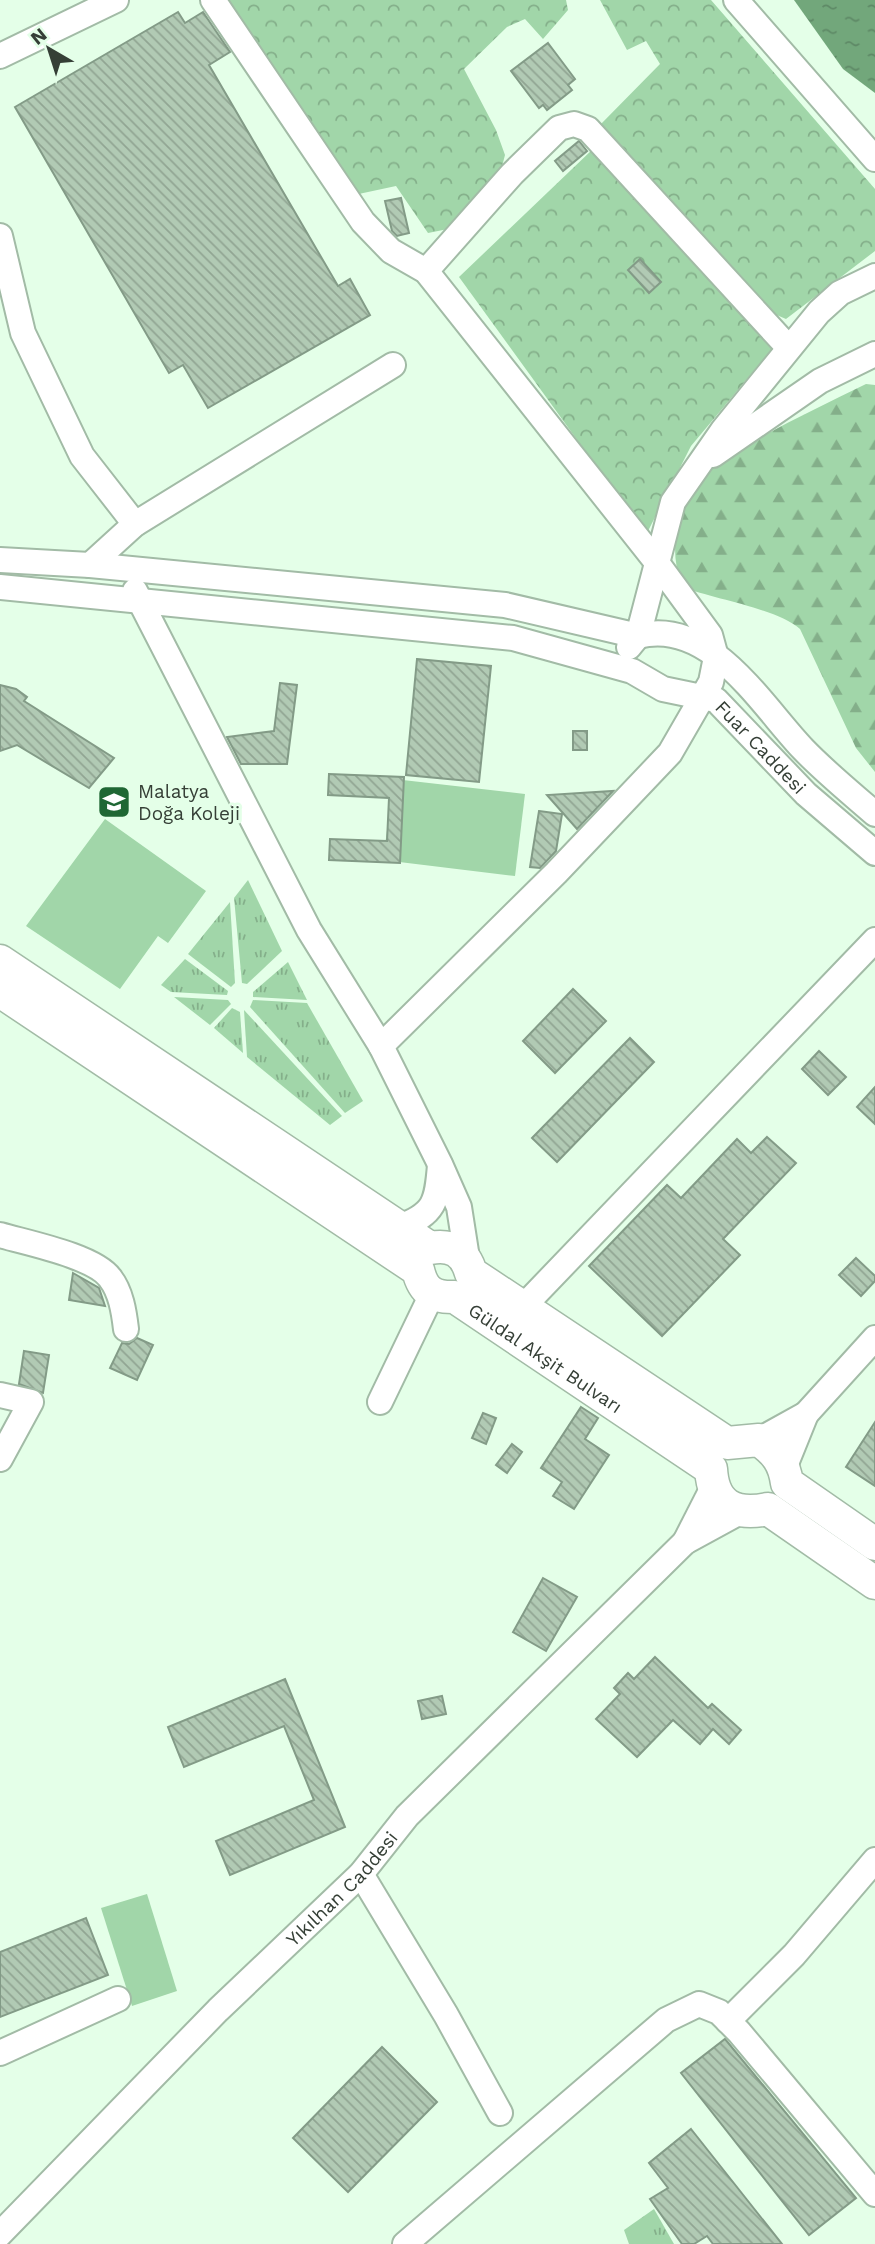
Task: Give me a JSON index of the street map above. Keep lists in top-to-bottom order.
{
  "streets": {
    "main road": ["Güldal Akşit Bulvarı"],
    "street": ["Fuar Caddesi", "Yıkılhan Caddesi"]
  },
  "crossings": [
    ["Güldal Akşit Bulvarı", "Yıkılhan Caddesi"]
  ],
  "places": {
    "school or university": ["Malatya Doğa Koleji"]
  },
  "north": "top left"
}
